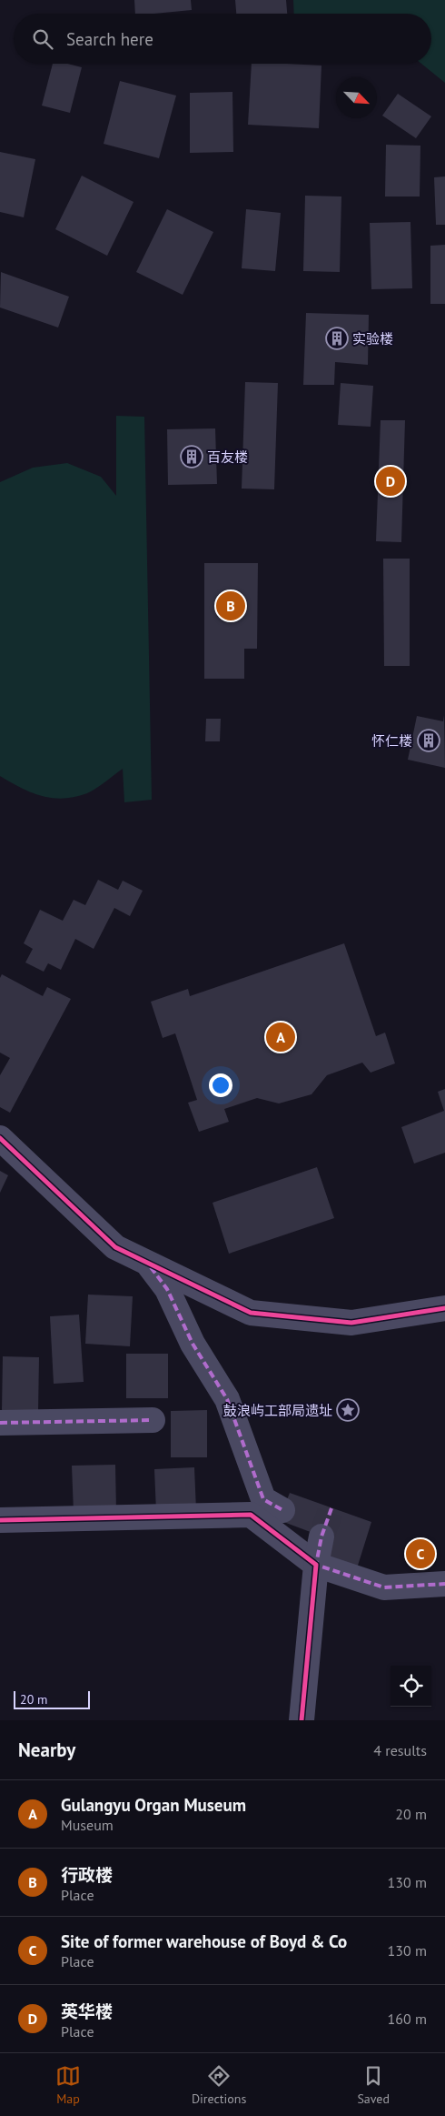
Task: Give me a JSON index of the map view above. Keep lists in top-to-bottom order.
{
  "places": {
    "building": ["实验楼", "百友楼", "怀仁楼"],
    "place": ["鼓浪屿工部局遗址"]
  },
  "scale_bar": "20 m",
  "north": "bottom right",
  "page": {
    "search": "Search here",
    "pins": [
      "D",
      "B",
      "A",
      "C"
    ],
    "scale": "20 m",
    "heading": ["Nearby", "4 results"],
    "list": [
      {
        "mark": "A",
        "name": "Gulangyu Organ Museum",
        "note": "Museum",
        "value": "20 m"
      },
      {
        "mark": "B",
        "name": "行政楼",
        "note": "Place",
        "value": "130 m"
      },
      {
        "mark": "C",
        "name": "Site of former warehouse of Boyd & Co",
        "note": "Place",
        "value": "130 m"
      },
      {
        "mark": "D",
        "name": "英华楼",
        "note": "Place",
        "value": "160 m"
      }
    ],
    "nav": ["Map", "Directions", "Saved"]
  }
}
